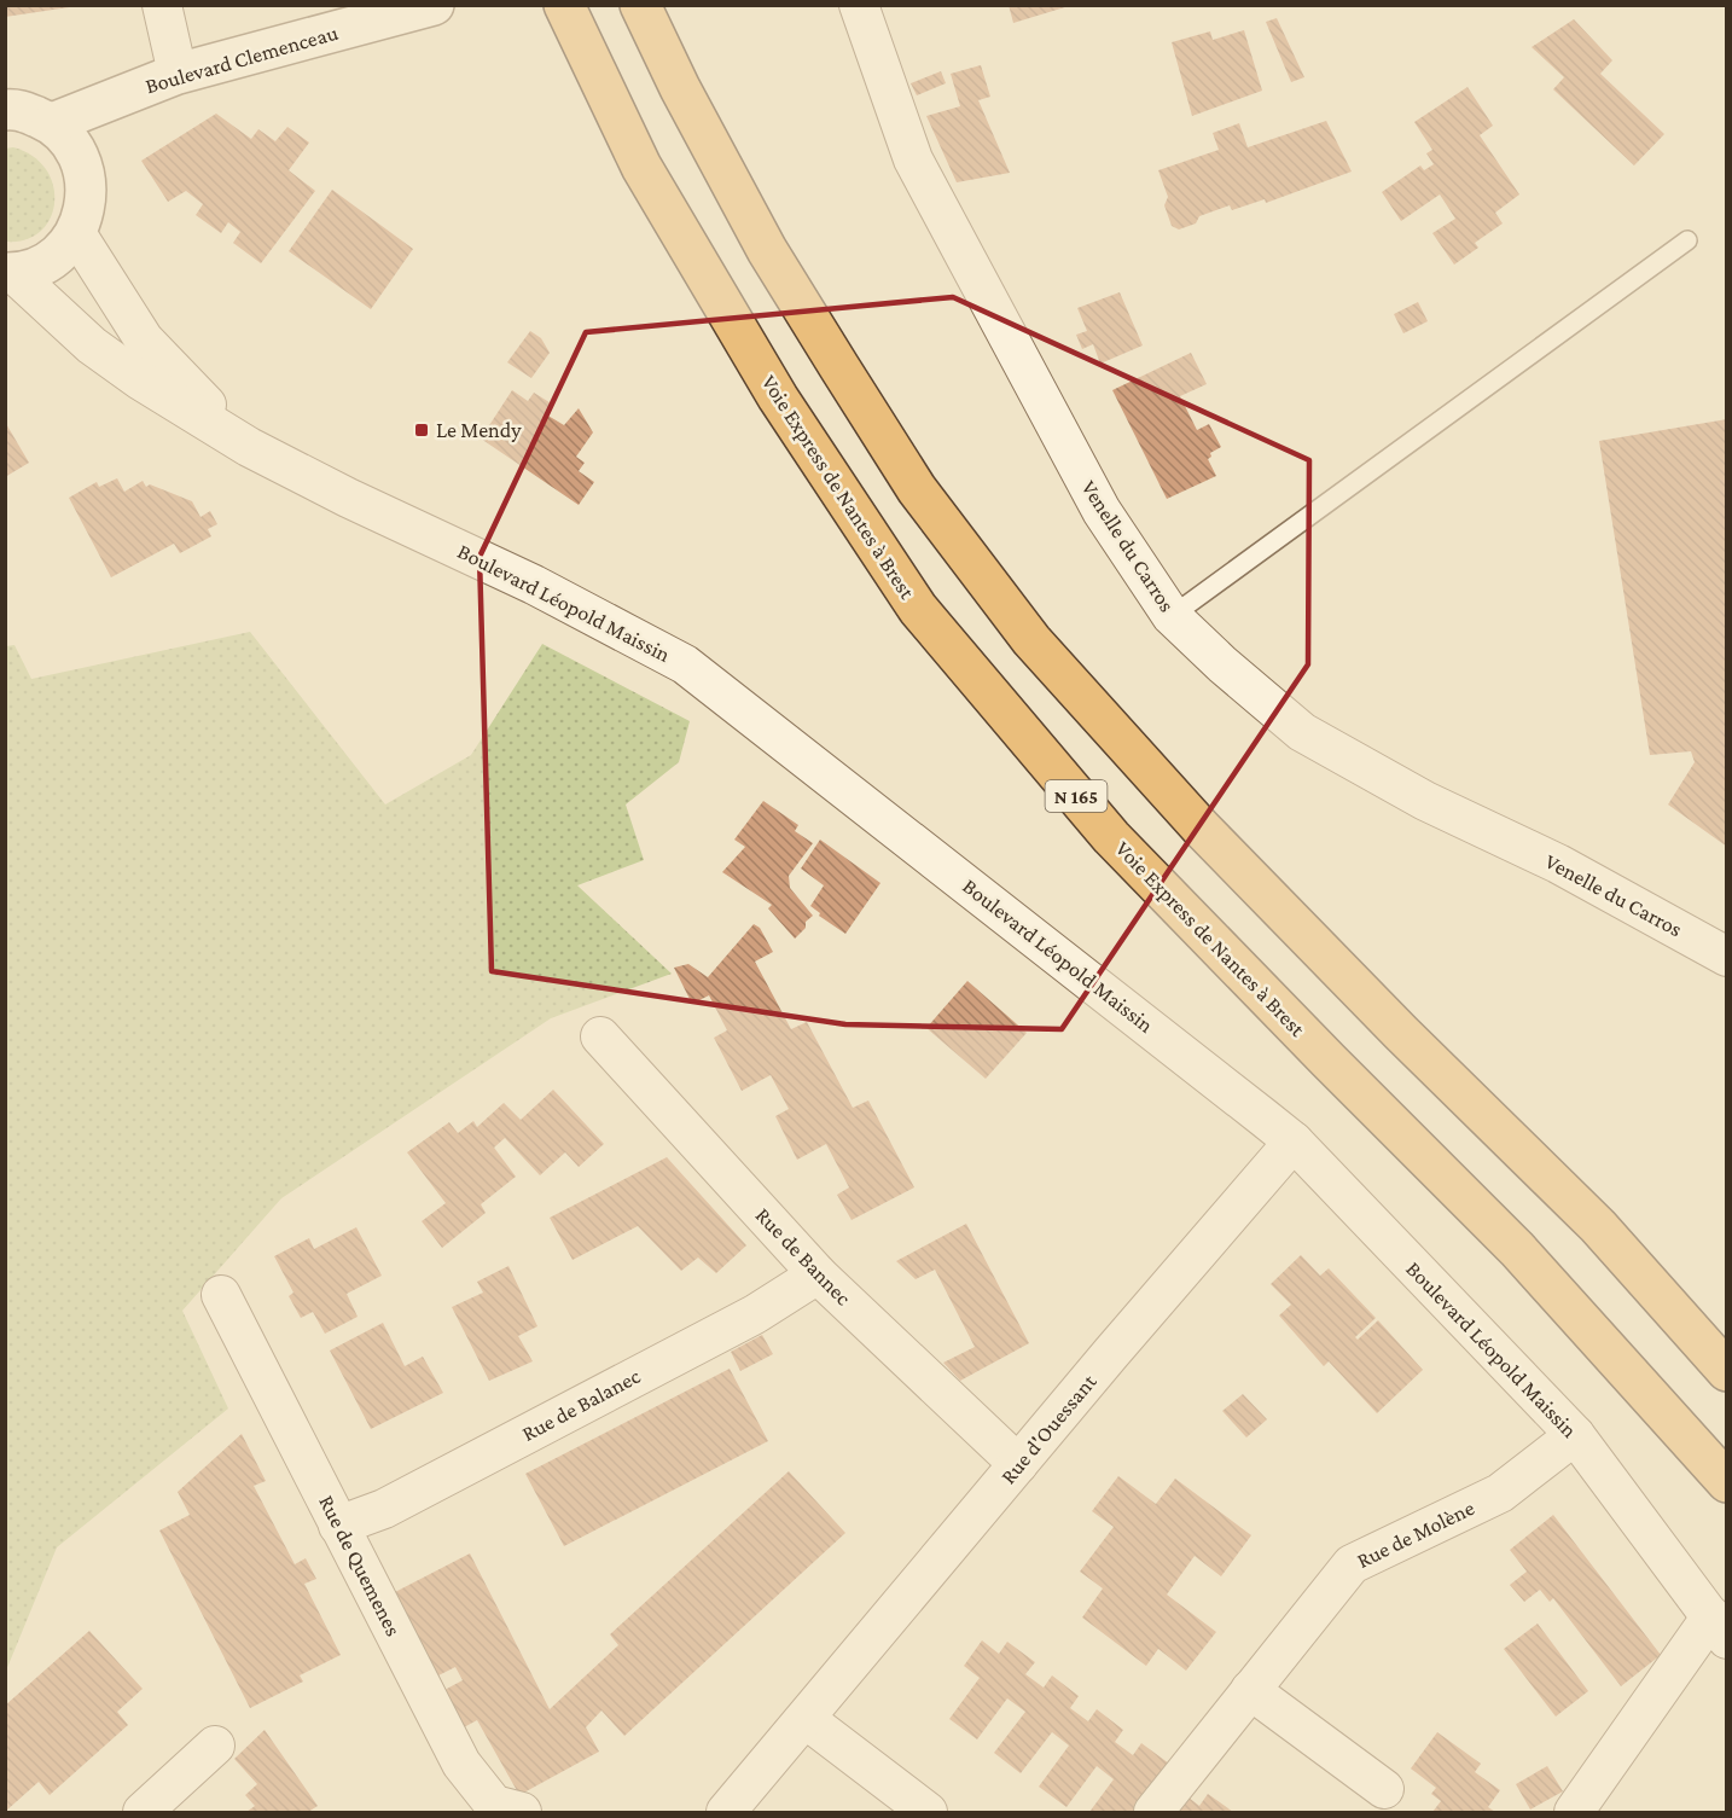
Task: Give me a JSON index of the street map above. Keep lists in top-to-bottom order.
{
  "streets": {
    "highway": ["Voie Express de Nantes à Brest", "N 165"],
    "street": [
      "Boulevard Clemenceau",
      "Venelle du Carros",
      "Boulevard Léopold Maissin",
      "Rue de Bannec",
      "Rue de Balanec",
      "Rue d'Ouessant",
      "Rue de Molène",
      "Rue de Quemenes"
    ]
  },
  "crossings": [
    ["Boulevard Léopold Maissin", "Rue d'Ouessant"],
    ["Boulevard Léopold Maissin", "Rue de Molène"],
    ["Rue de Bannec", "Rue de Balanec"],
    ["Rue de Bannec", "Rue d'Ouessant"],
    ["Rue de Balanec", "Rue de Quemenes"]
  ],
  "places": {
    "transit": ["Le Mendy"]
  }
}
